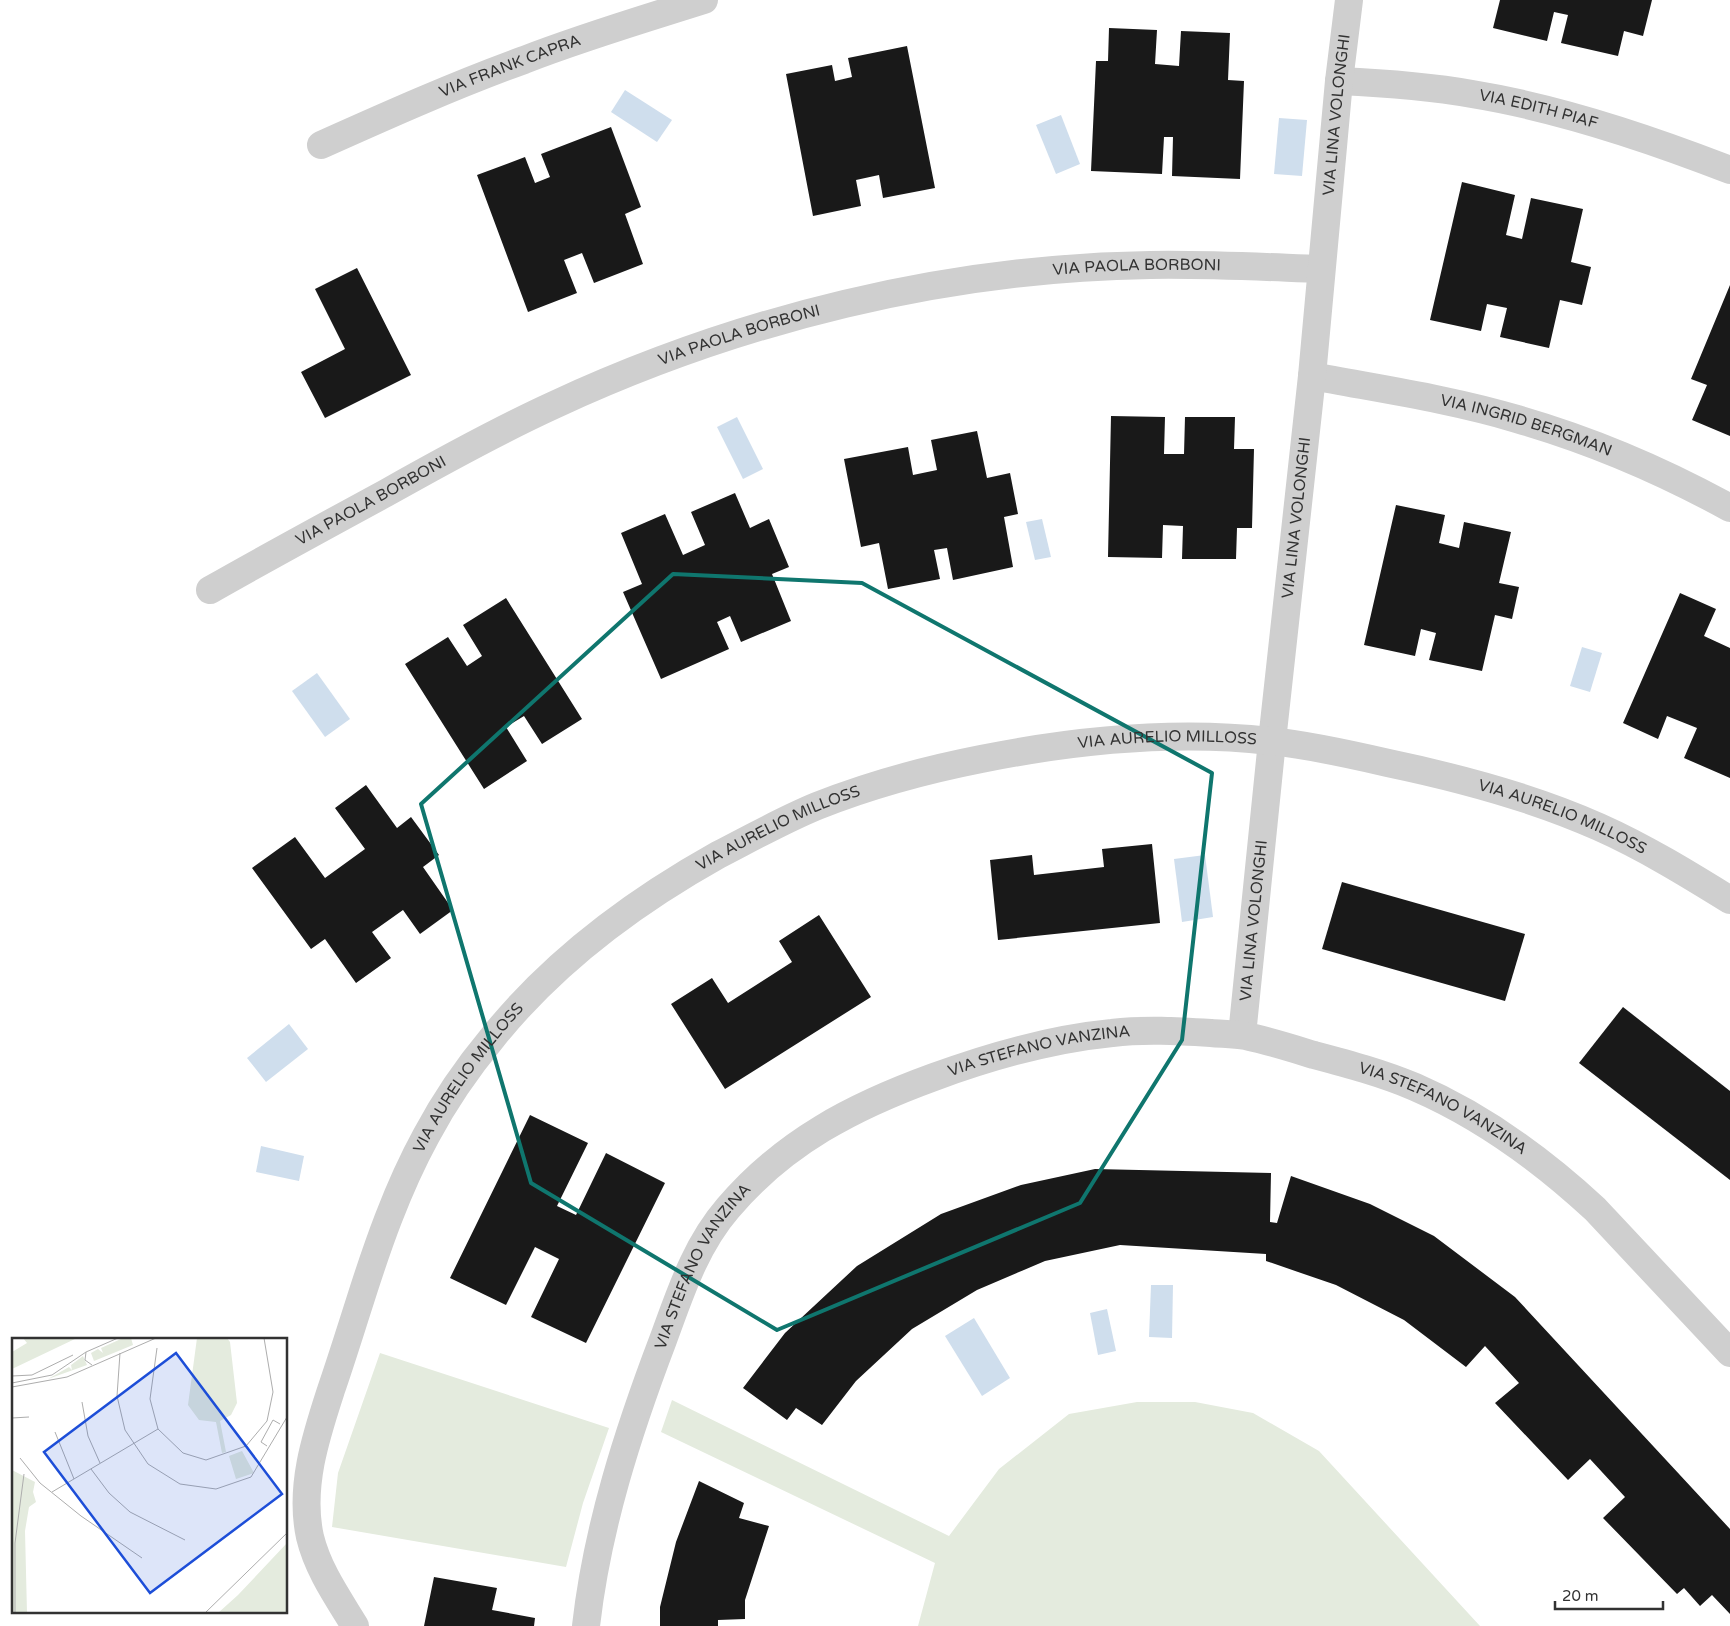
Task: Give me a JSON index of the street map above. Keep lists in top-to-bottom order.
{
  "streets": {
    "street": [
      "VIA FRANK CAPRA",
      "VIA EDITH PIAF",
      "VIA LINA VOLONGHI",
      "VIA PAOLA BORBONI",
      "VIA INGRID BERGMAN",
      "VIA AURELIO MILLOSS",
      "VIA STEFANO VANZINA"
    ]
  },
  "crossings": [
    ["VIA EDITH PIAF", "VIA LINA VOLONGHI"],
    ["VIA LINA VOLONGHI", "VIA PAOLA BORBONI"],
    ["VIA LINA VOLONGHI", "VIA INGRID BERGMAN"],
    ["VIA LINA VOLONGHI", "VIA AURELIO MILLOSS"],
    ["VIA LINA VOLONGHI", "VIA STEFANO VANZINA"]
  ],
  "scale_bar": "20 m"
}
